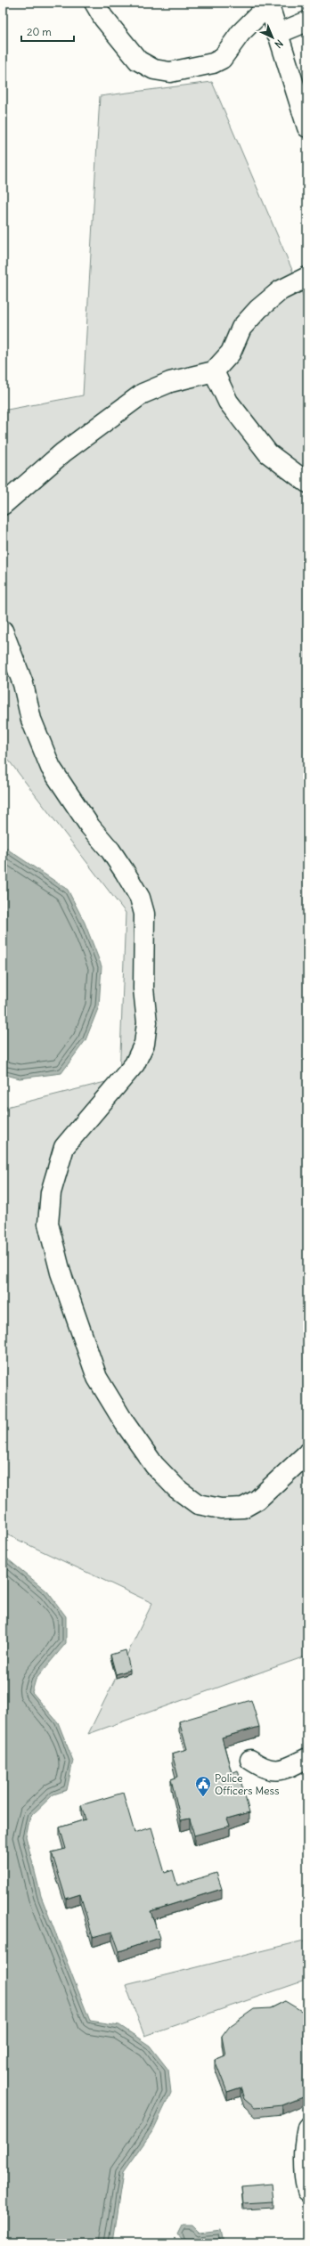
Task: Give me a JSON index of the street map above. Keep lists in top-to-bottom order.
{
  "places": {
    "public building": ["Police Officers Mess"]
  },
  "scale_bar": "20 m",
  "north": "bottom right"
}
